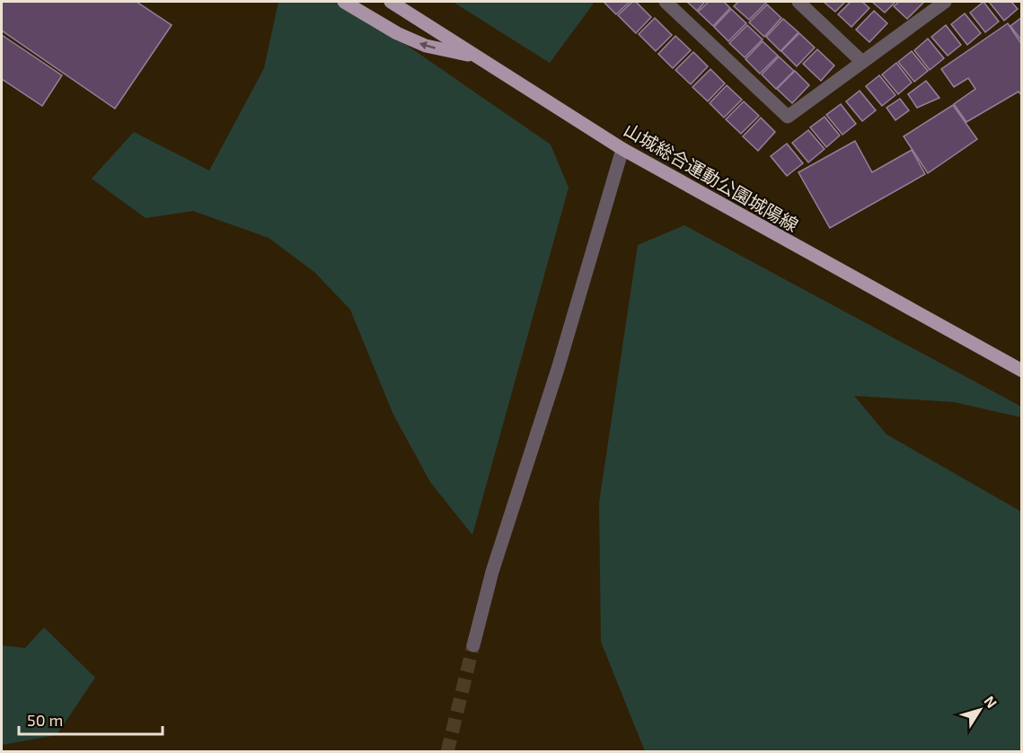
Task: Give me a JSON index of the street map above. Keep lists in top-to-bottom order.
{
  "streets": {
    "main road": ["山城総合運動公園城陽線"]
  },
  "scale_bar": "50 m",
  "north": "top right"
}
